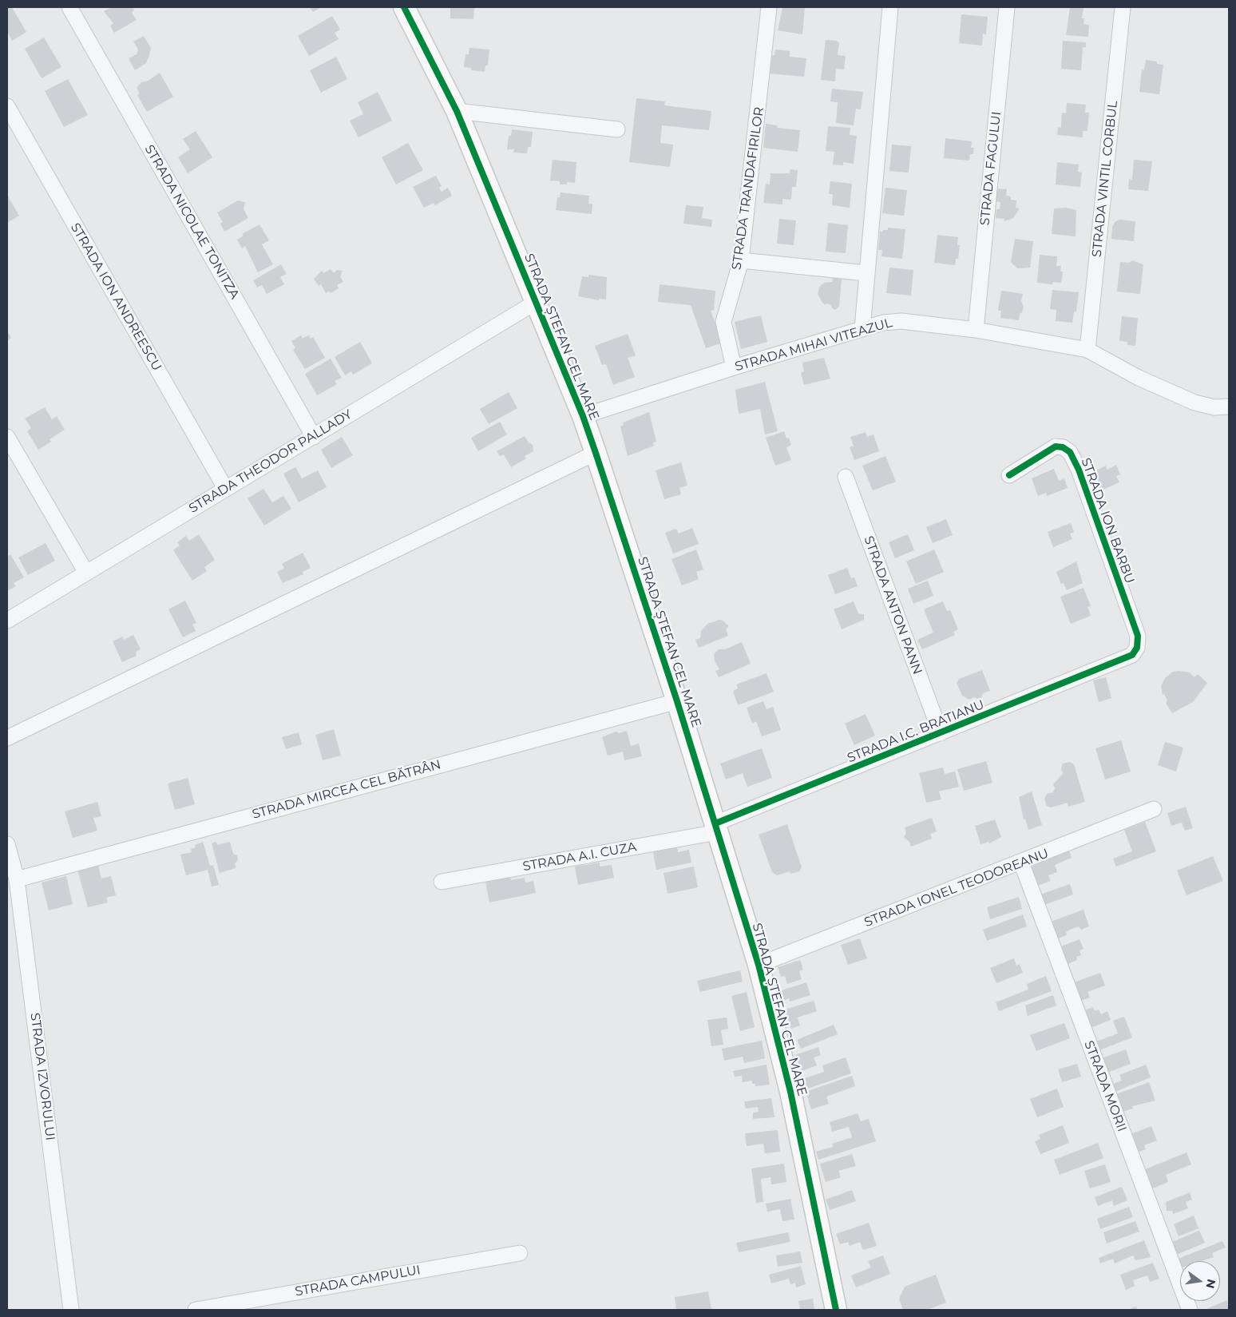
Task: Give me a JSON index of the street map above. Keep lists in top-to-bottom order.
{
  "streets": {
    "street": [
      "STRADA FAGULUI",
      "STRADA VINTIL CORBUL",
      "STRADA TRANDAFIRILOR",
      "STRADA NICOLAE TONITZA",
      "STRADA ION ANDREESCU",
      "STRADA ȘTEFAN CEL MARE",
      "STRADA MIHAI VITEAZUL",
      "STRADA THEODOR PALLADY",
      "STRADA ION BARBU",
      "STRADA ANTON PANN",
      "STRADA I.C. BRATIANU",
      "STRADA MIRCEA CEL BĂTRÂN",
      "STRADA A.I. CUZA",
      "STRADA IONEL TEODOREANU",
      "STRADA IZVORULUI",
      "STRADA MORII",
      "STRADA CAMPULUI"
    ]
  },
  "crossings": [
    ["STRADA FAGULUI", "STRADA MIHAI VITEAZUL"],
    ["STRADA VINTIL CORBUL", "STRADA MIHAI VITEAZUL"],
    ["STRADA TRANDAFIRILOR", "STRADA MIHAI VITEAZUL"],
    ["STRADA NICOLAE TONITZA", "STRADA THEODOR PALLADY"],
    ["STRADA ION ANDREESCU", "STRADA THEODOR PALLADY"],
    ["STRADA ȘTEFAN CEL MARE", "STRADA MIHAI VITEAZUL"],
    ["STRADA ȘTEFAN CEL MARE", "STRADA THEODOR PALLADY"],
    ["STRADA ȘTEFAN CEL MARE", "STRADA I.C. BRATIANU"],
    ["STRADA ȘTEFAN CEL MARE", "STRADA MIRCEA CEL BĂTRÂN"],
    ["STRADA ȘTEFAN CEL MARE", "STRADA A.I. CUZA"],
    ["STRADA ȘTEFAN CEL MARE", "STRADA IONEL TEODOREANU"],
    ["STRADA ION BARBU", "STRADA I.C. BRATIANU"],
    ["STRADA ANTON PANN", "STRADA I.C. BRATIANU"],
    ["STRADA I.C. BRATIANU", "STRADA A.I. CUZA"],
    ["STRADA MIRCEA CEL BĂTRÂN", "STRADA IZVORULUI"],
    ["STRADA IONEL TEODOREANU", "STRADA MORII"]
  ],
  "north": "right"
}
